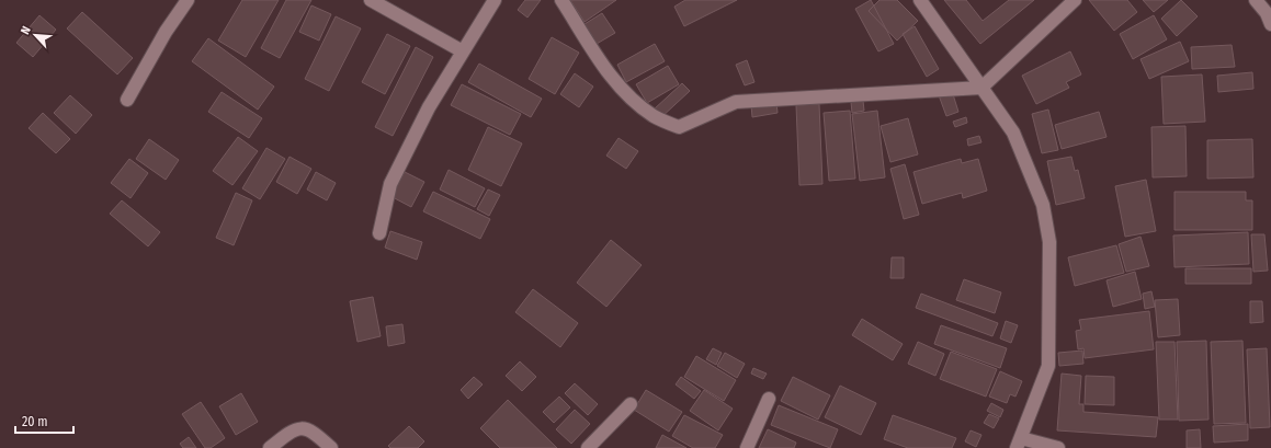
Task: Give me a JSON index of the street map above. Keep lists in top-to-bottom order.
{
  "scale_bar": "20 m",
  "north": "top left"
}
